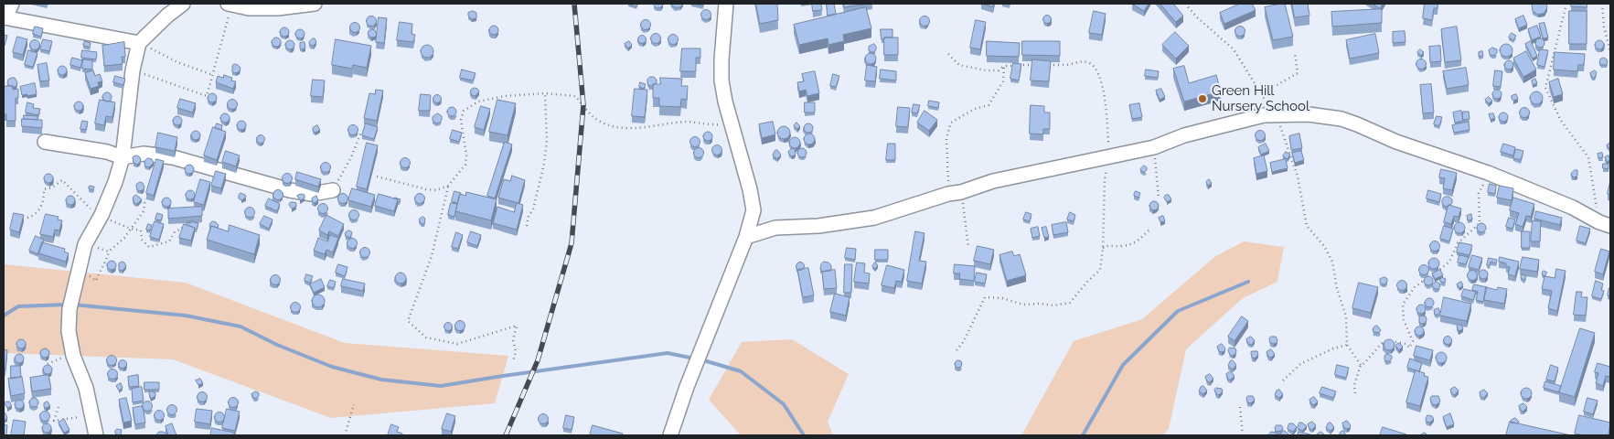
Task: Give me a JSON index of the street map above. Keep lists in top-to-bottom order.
{
  "places": ["Green Hill Nursery School"]
}
